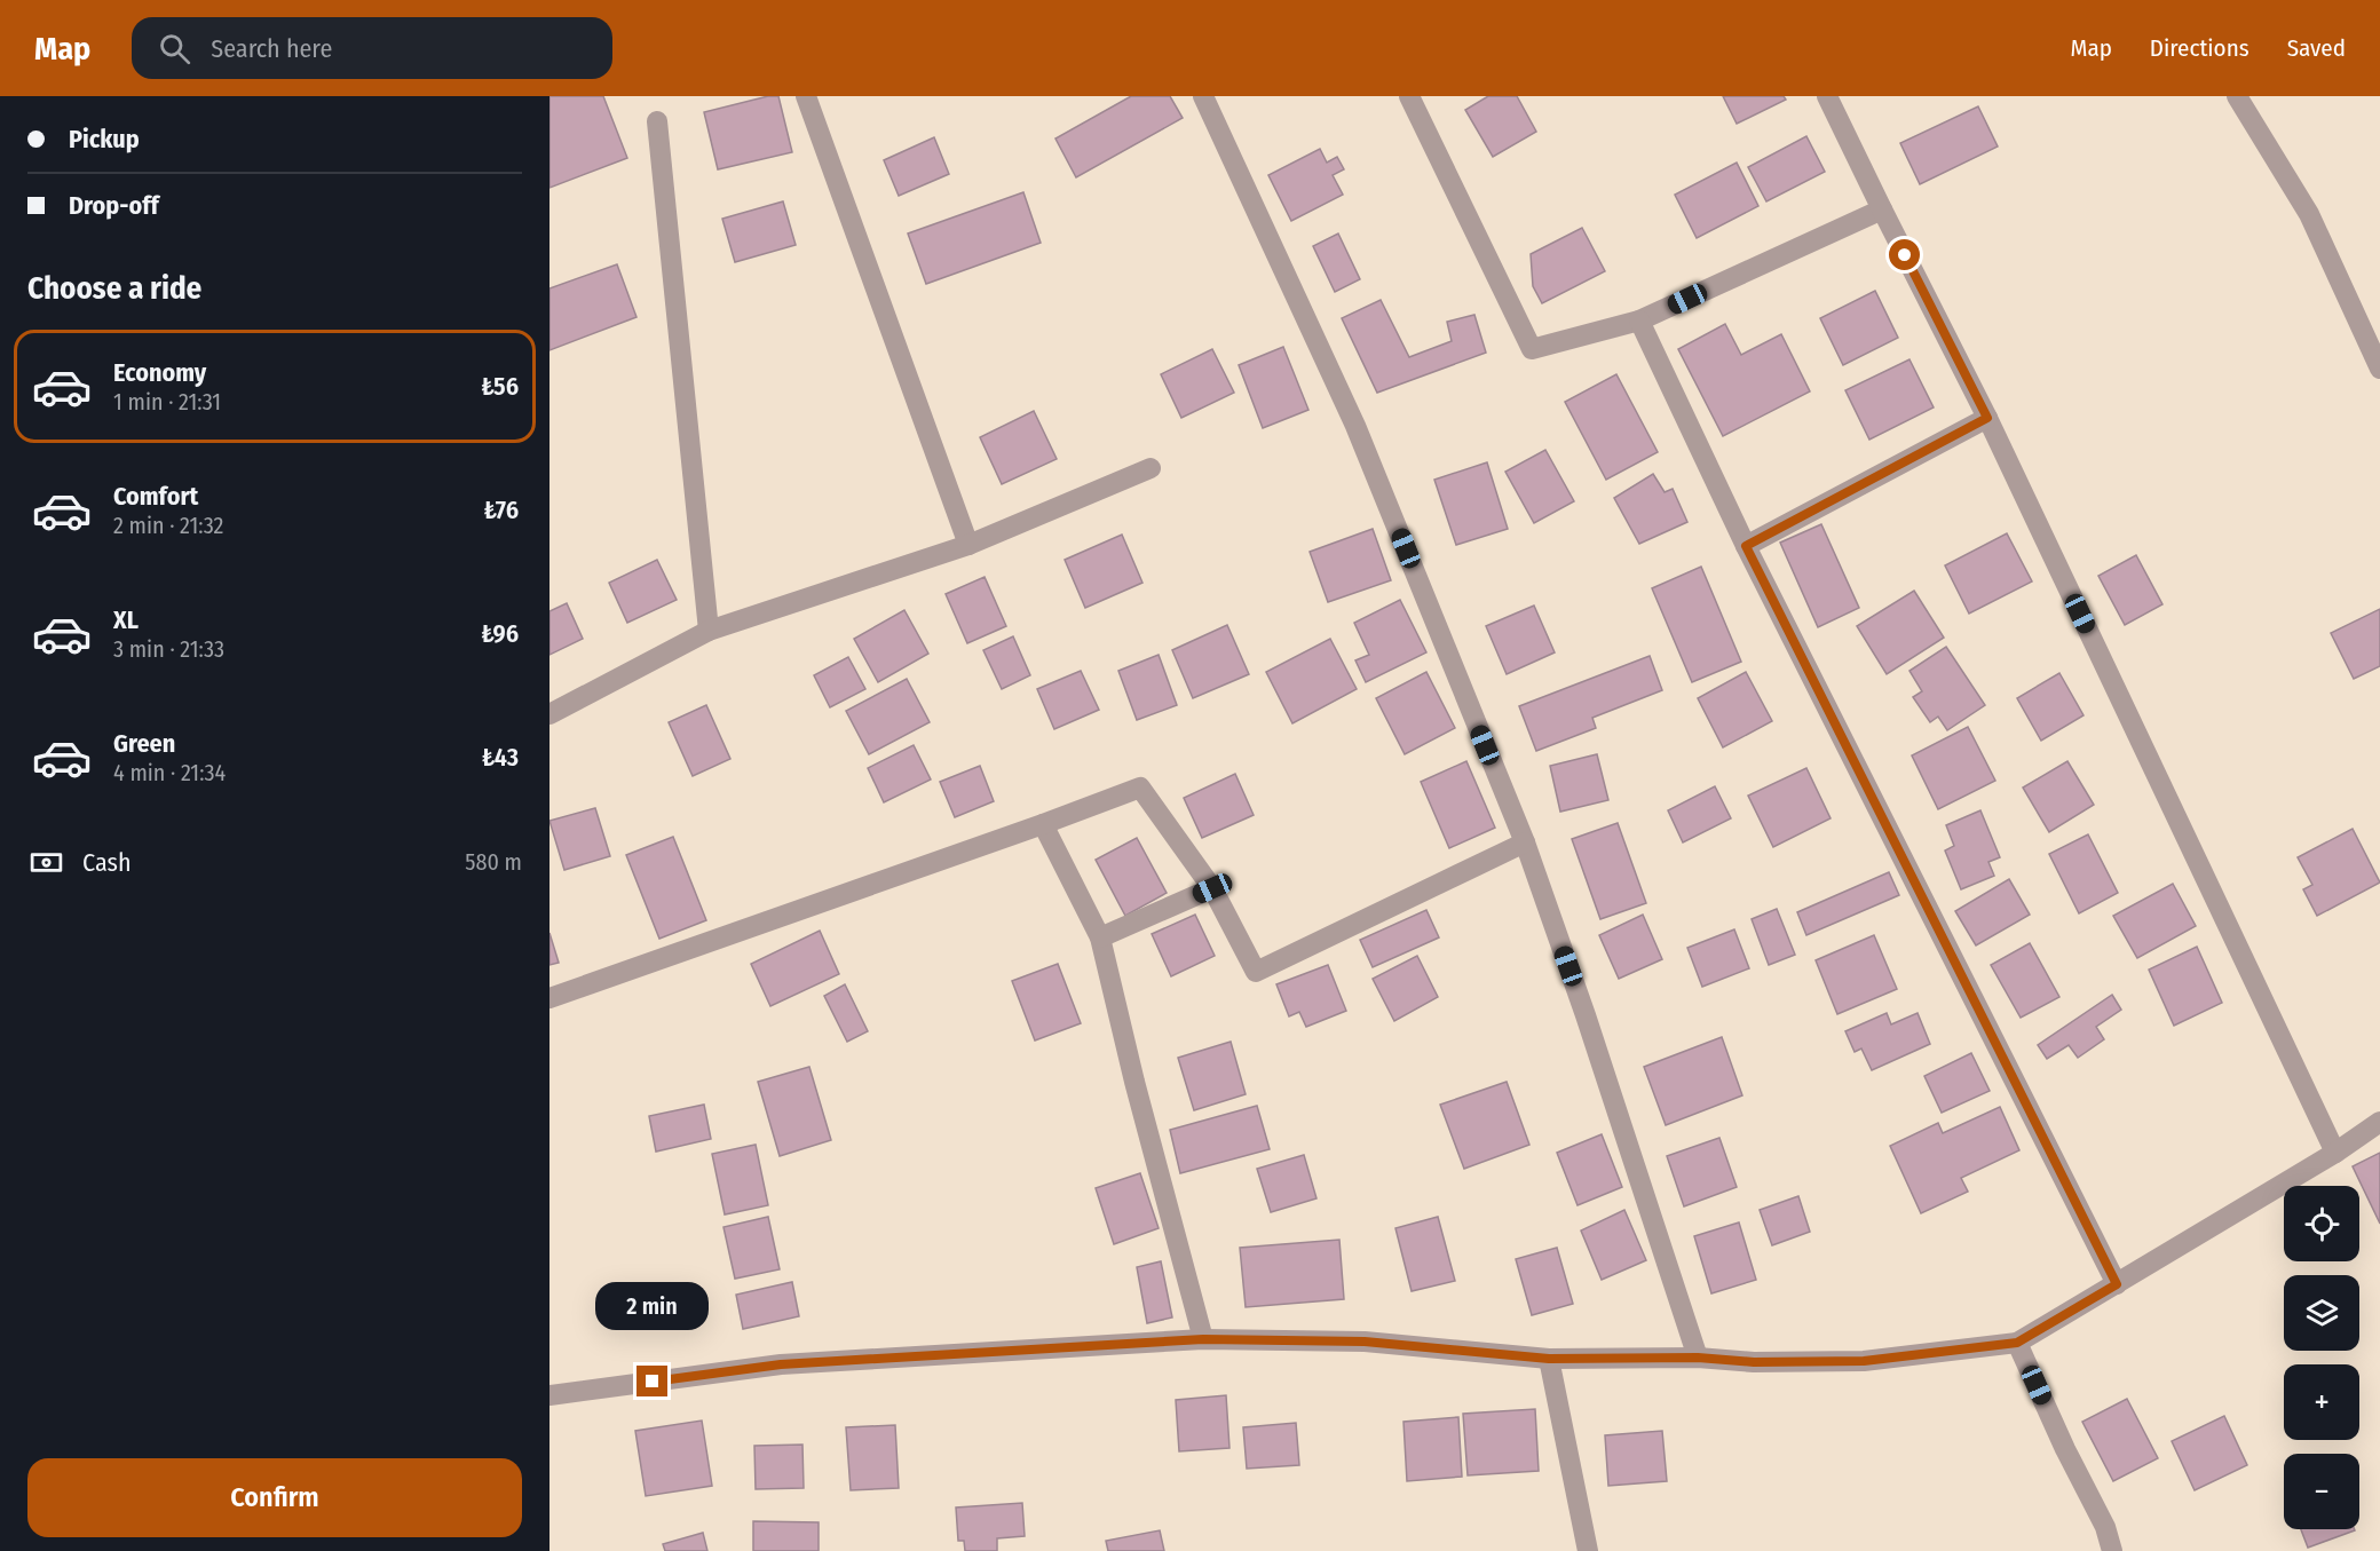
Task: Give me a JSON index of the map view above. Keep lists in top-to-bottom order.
{
  "page": {
    "header": "Map",
    "search": "Search here",
    "nav": ["Map", "Directions", "Saved"],
    "banner": ["Pickup", "Drop-off"],
    "heading": "Choose a ride",
    "list": [
      {
        "name": "Economy",
        "note": "1 min · 21:31",
        "value": "₺56"
      },
      {
        "name": "Comfort",
        "note": "2 min · 21:32",
        "value": "₺76"
      },
      {
        "name": "XL",
        "note": "3 min · 21:33",
        "value": "₺96"
      },
      {
        "name": "Green",
        "note": "4 min · 21:34",
        "value": "₺43"
      }
    ],
    "pay": ["Cash", "580 m"],
    "map_buttons": ["+", "−"],
    "bubble": "2 min",
    "buttons": "Confirm"
  }
}
